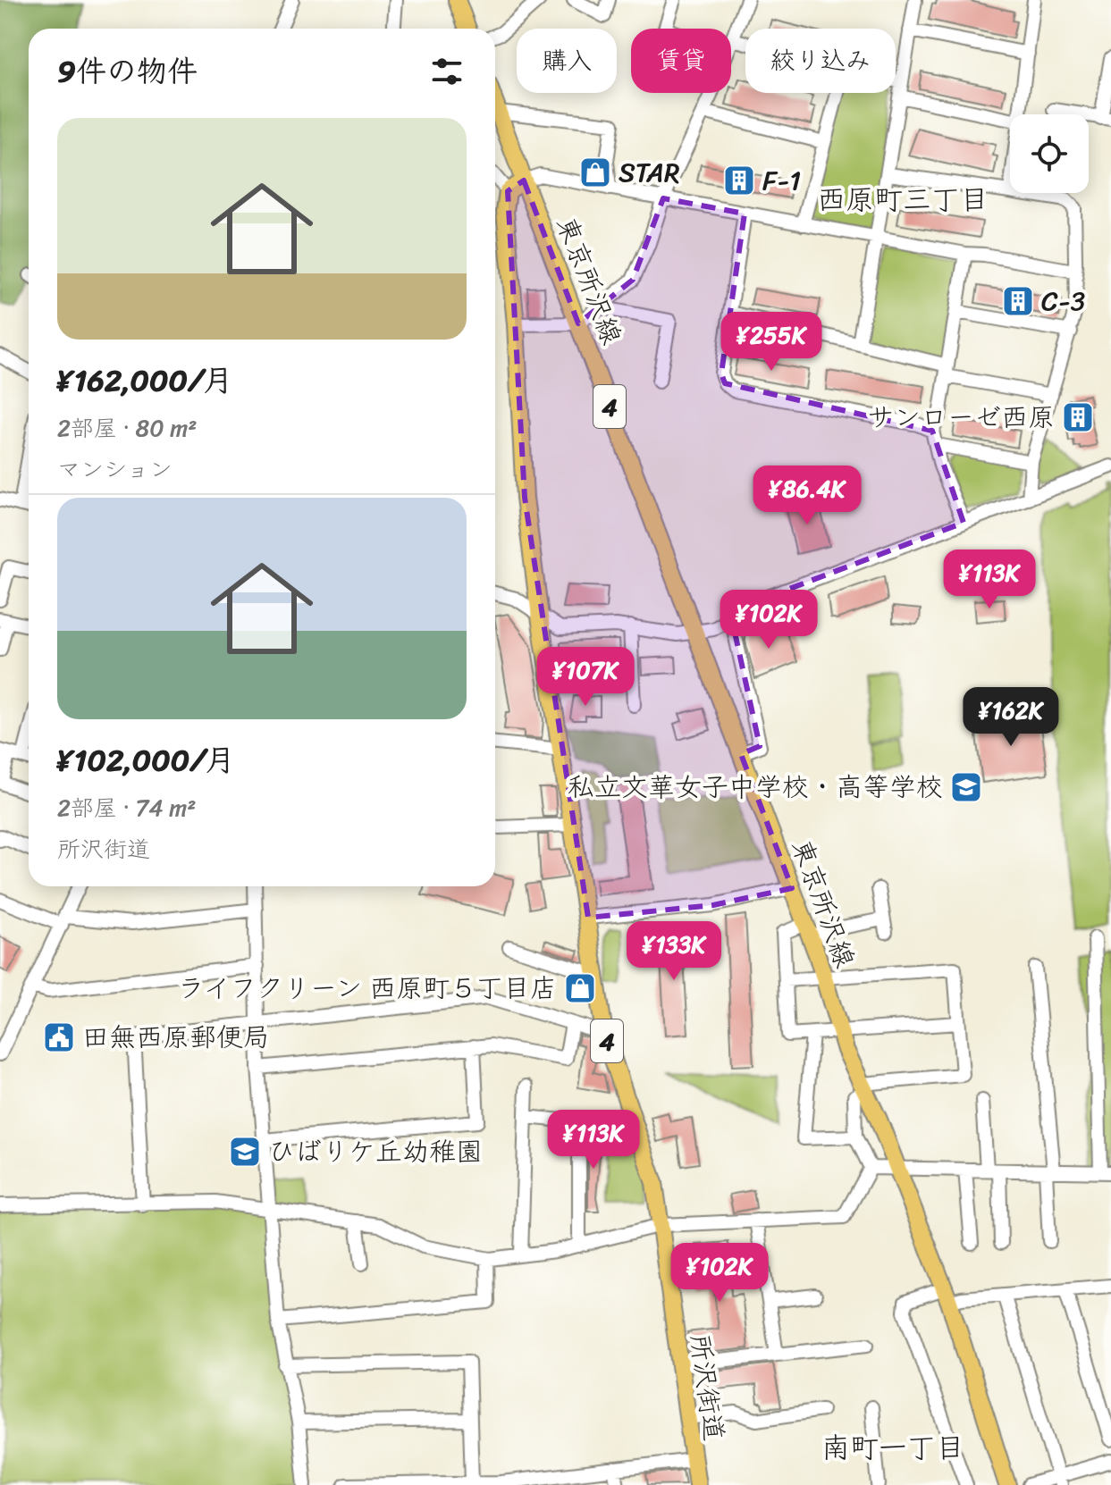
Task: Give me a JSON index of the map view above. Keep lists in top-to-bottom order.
{
  "streets": {
    "main road": ["東京所沢線", "4", "所沢街道"]
  },
  "crossings": [
    ["東京所沢線", "4"]
  ],
  "districts": ["西原町三丁目", "南町一丁目"],
  "places": {
    "shop": ["STAR", "ライフクリーン 西原町５丁目店"],
    "building": ["F-1", "C-3", "サンローゼ西原"],
    "school or university": ["私立文華女子中学校・高等学校", "ひばりケ丘幼稚園"],
    "public building": ["田無西原郵便局"]
  },
  "page": {
    "chip": ["購入", "賃貸", "絞り込み"],
    "heading": "9件の物件",
    "list": [
      {
        "name": "¥162,000/月",
        "note": "2部屋 · 80 m² · マンション"
      },
      {
        "name": "¥102,000/月",
        "note": "2部屋 · 74 m² · 所沢街道"
      }
    ],
    "price": [
      "¥255K",
      "¥86.4K",
      "¥113K",
      "¥102K",
      "¥107K",
      "¥162K",
      "¥133K",
      "¥113K",
      "¥102K"
    ]
  }
}
